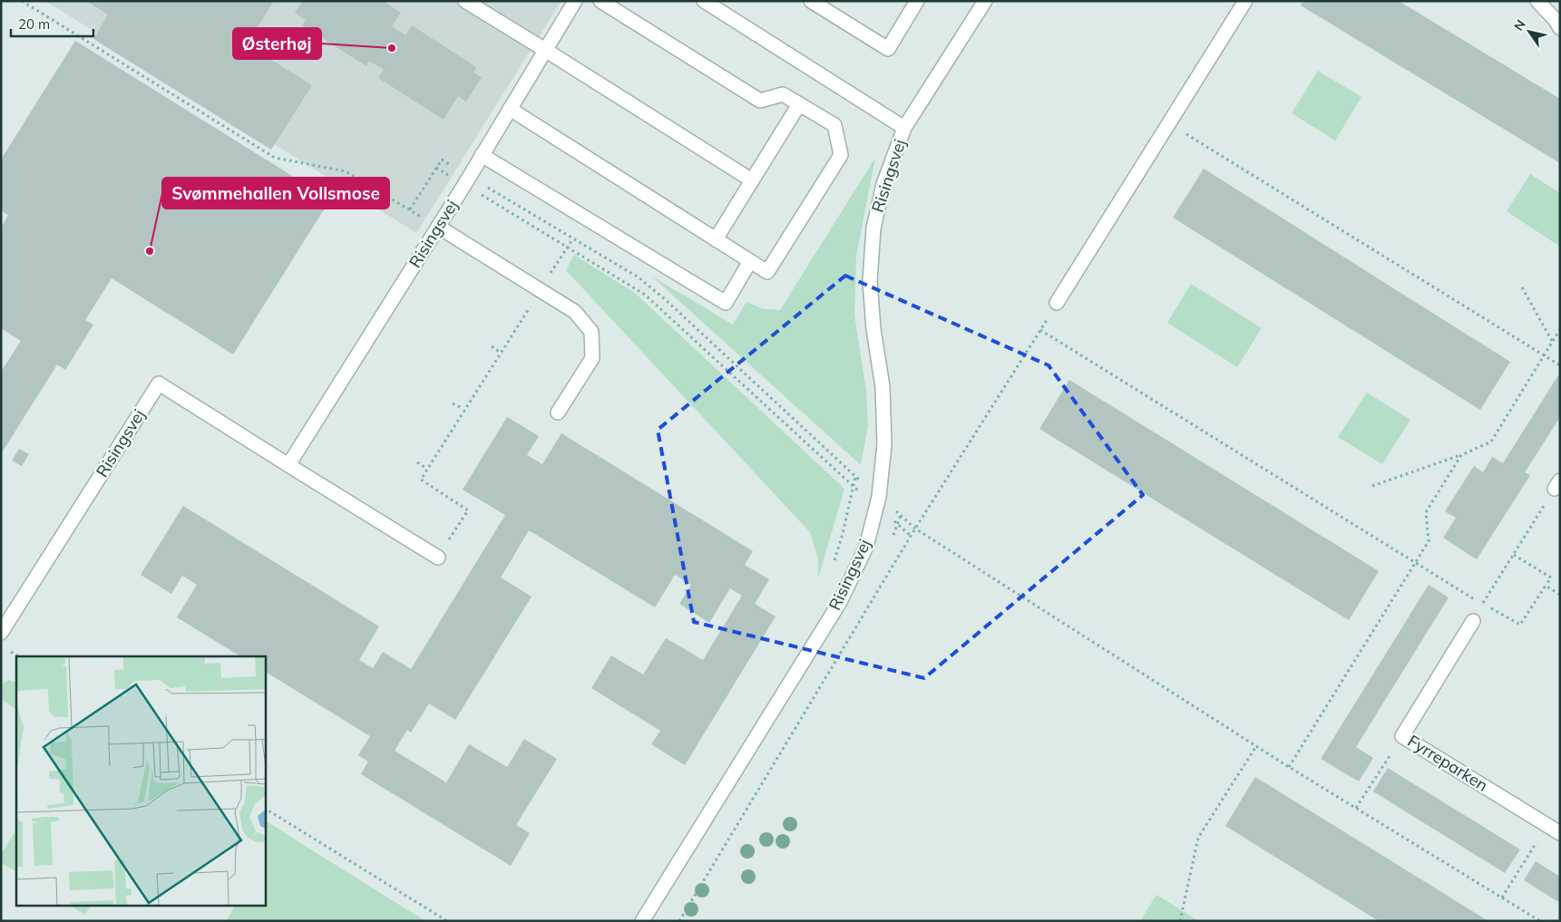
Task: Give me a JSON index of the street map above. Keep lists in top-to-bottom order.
{
  "streets": {
    "street": ["Risingsvej", "Fyrreparken"]
  },
  "places": ["Østerhøj", "Svømmehallen Vollsmose"],
  "scale_bar": "20 m",
  "north": "top left"
}
